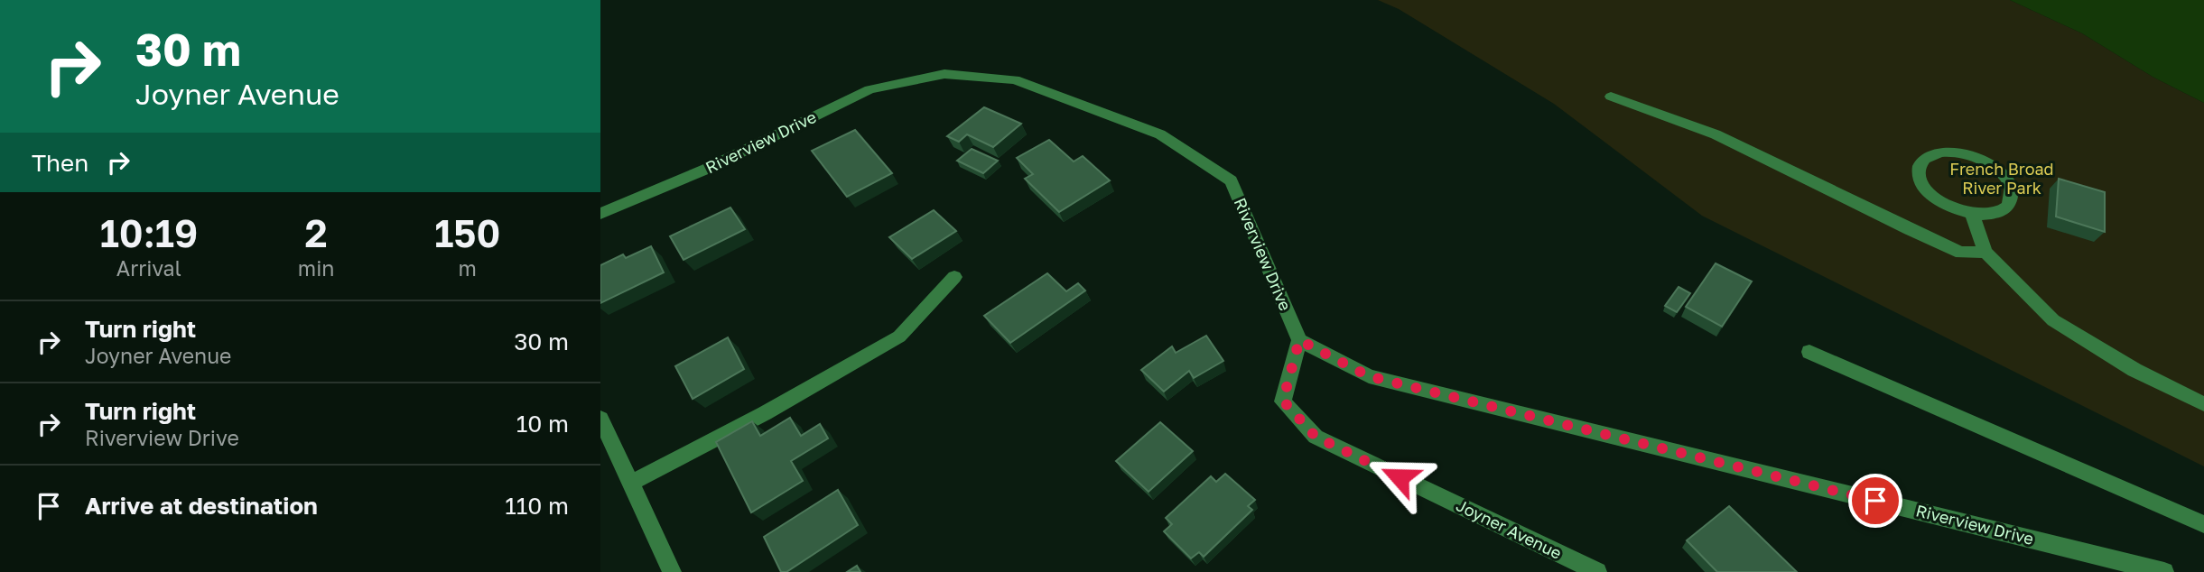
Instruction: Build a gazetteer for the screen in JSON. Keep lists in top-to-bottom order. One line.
{"streets":{"street":["Riverview Drive","Joyner Avenue"]},"crossings":[["Riverview Drive","Joyner Avenue"]],"parks":["French Broad River Park"],"page":{"turn":["30 m","Joyner Avenue"],"then":"Then","eta":["10:19","Arrival","2","min","150","m"],"list":[{"name":"Turn right","note":"Joyner Avenue","value":"30 m"},{"name":"Turn right","note":"Riverview Drive","value":"10 m"},{"name":"Arrive at destination","value":"110 m"}]}}
